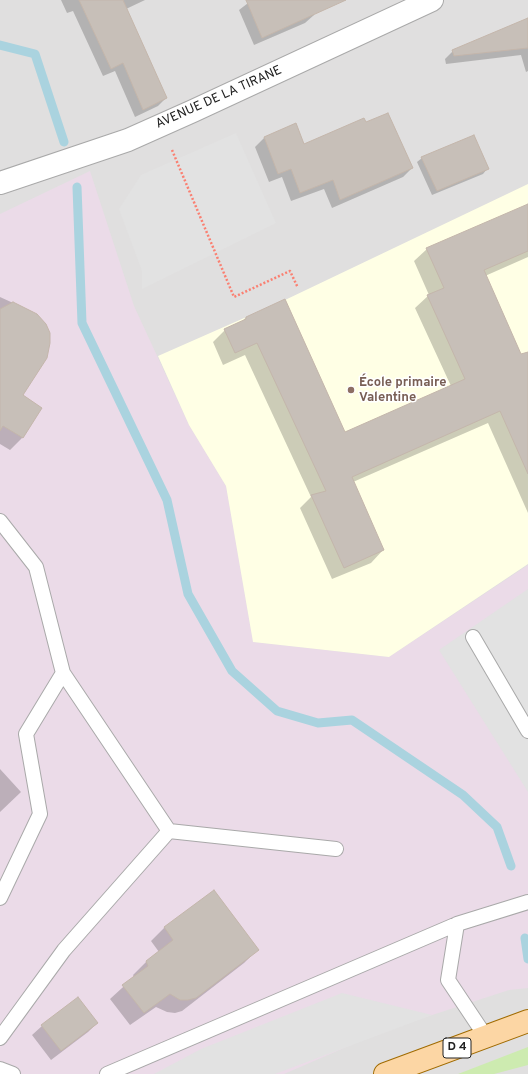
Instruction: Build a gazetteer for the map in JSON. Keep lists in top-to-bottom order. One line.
{"streets":{"main road":["D 4"],"street":["AVENUE DE LA TIRANE"]},"places":["École primaire Valentine"]}
